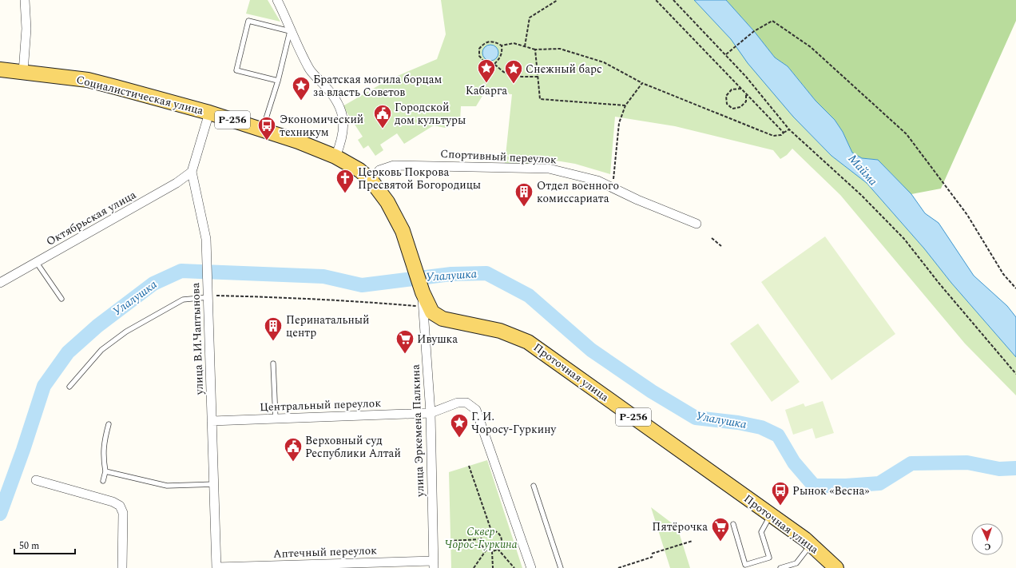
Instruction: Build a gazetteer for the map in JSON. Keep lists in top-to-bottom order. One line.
{"streets":{"main road":["Социалистическая улица","Р-256","Проточная улица"],"street":["Спортивный переулок","Октябрьская улица","улица В.И.Чаптынова","Центральный переулок","улица Эркемена Палкина","Аптечный переулок"]},"crossings":[["Социалистическая улица","Спортивный переулок"],["Социалистическая улица","улица В.И.Чаптынова"],["Социалистическая улица","Проточная улица"],["Социалистическая улица","улица Эркемена Палкина"],["Октябрьская улица","улица В.И.Чаптынова"],["улица В.И.Чаптынова","Центральный переулок"],["улица В.И.Чаптынова","Аптечный переулок"],["Проточная улица","улица Эркемена Палкина"],["Центральный переулок","улица Эркемена Палкина"],["улица Эркемена Палкина","Аптечный переулок"]],"water":["Майма","Улалушка"],"parks":["Сквер Чорос-Гуркина"],"places":{"place":["Кабарга","Снежный барс","Братская могила борцам за власть Советов","Г. И. Чоросу-Гуркину"],"public building":["Городской дом культуры","Верховный суд Республики Алтай"],"bus stop":["Экономический техникум","Рынок «Весна»"],"church":["Церковь Покрова Пресвятой Богородицы"],"building":["Отдел военного комиссариата","Перинатальный центр"],"supermarket":["Ивушка","Пятёрочка"]},"scale_bar":"50 m","north":"bottom"}
